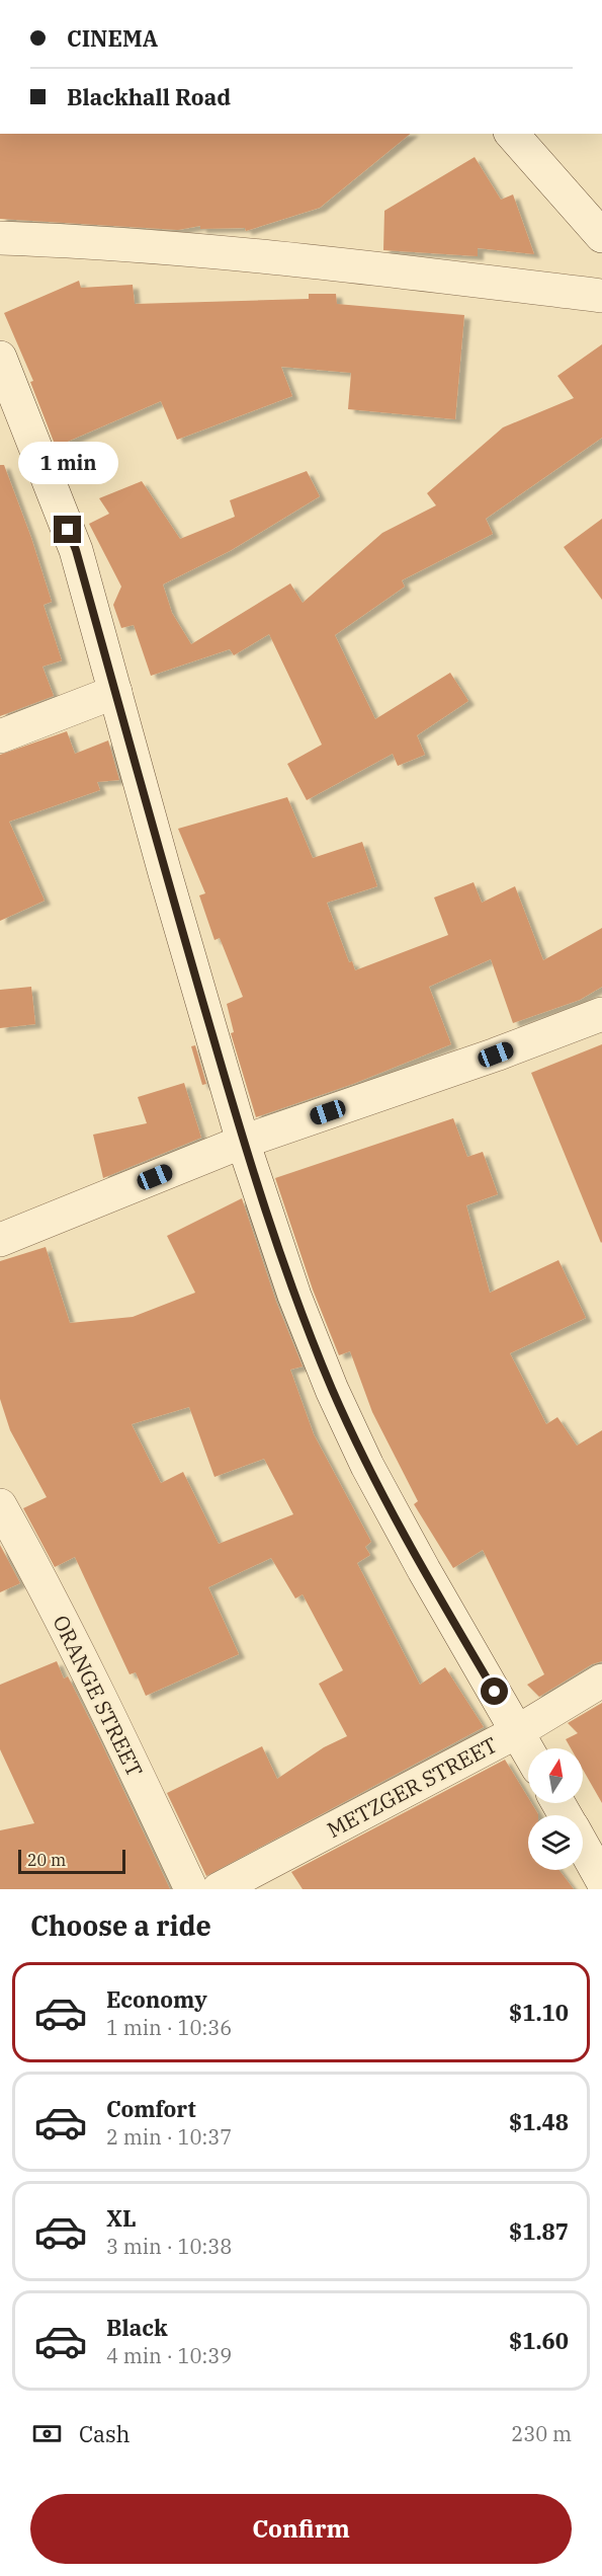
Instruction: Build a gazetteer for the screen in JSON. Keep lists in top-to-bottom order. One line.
{"streets":{"street":["ORANGE STREET","METZGER STREET"]},"scale_bar":"20 m","north":"top","page":{"banner":["CINEMA","Blackhall Road"],"bubble":"1 min","scale":"20 m","heading":"Choose a ride","list":[{"name":"Economy","note":"1 min · 10:36","value":"$1.10"},{"name":"Comfort","note":"2 min · 10:37","value":"$1.48"},{"name":"XL","note":"3 min · 10:38","value":"$1.87"},{"name":"Black","note":"4 min · 10:39","value":"$1.60"}],"pay":["Cash","230 m"],"buttons":"Confirm"}}
